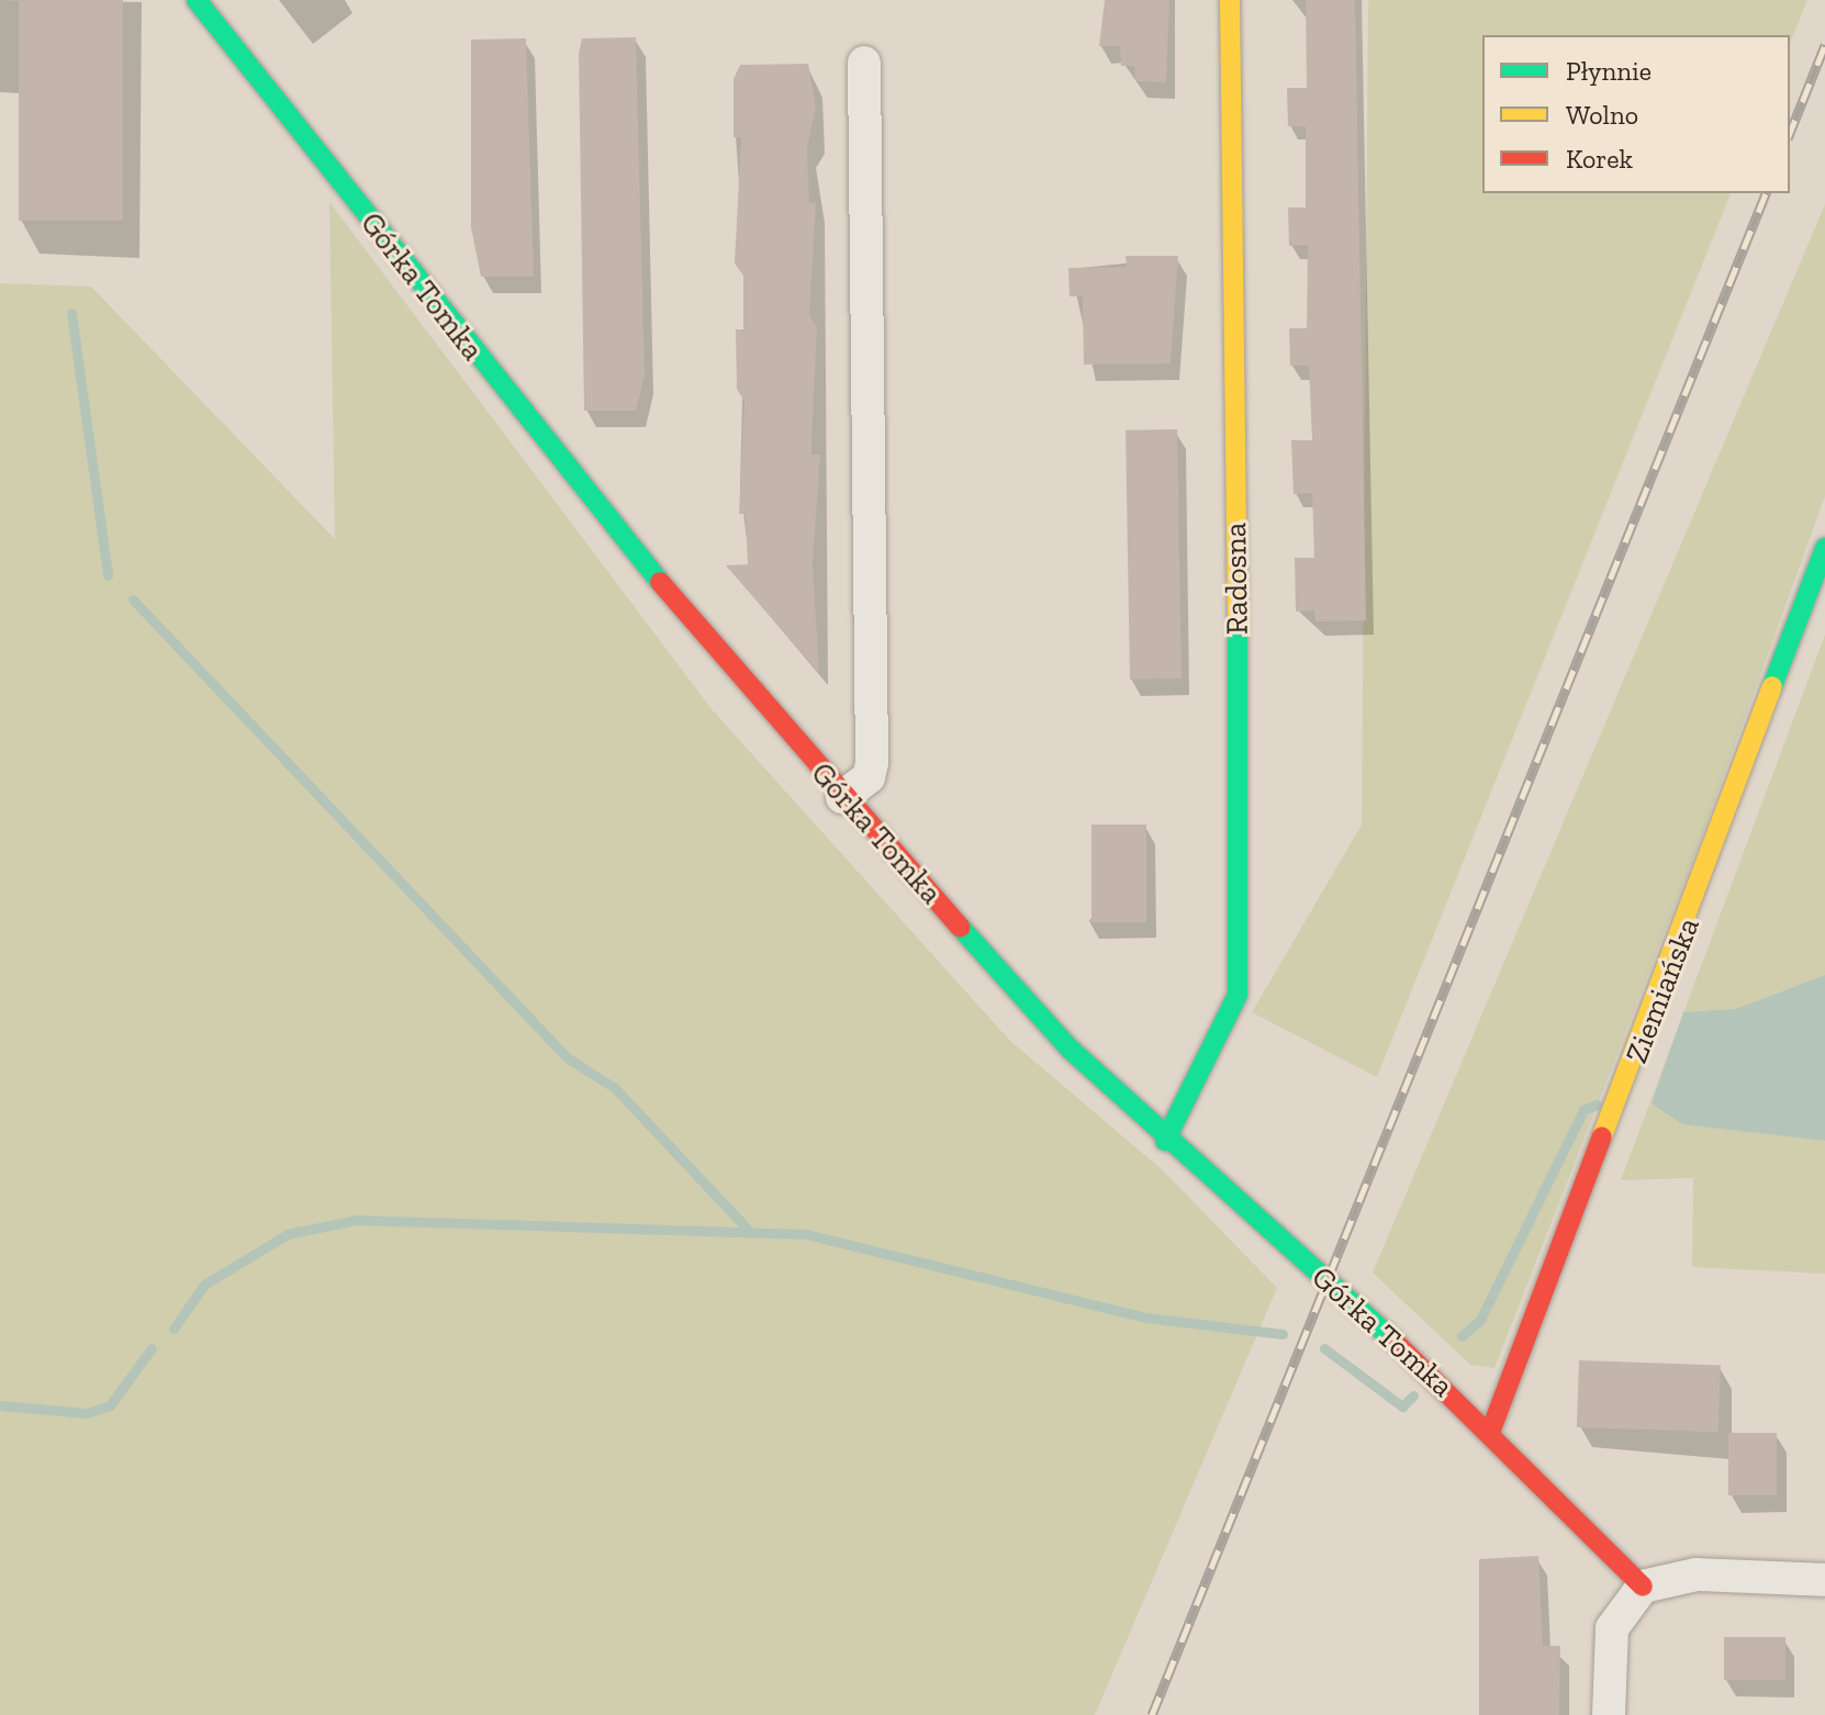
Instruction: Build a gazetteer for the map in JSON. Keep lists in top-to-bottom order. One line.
{"streets":{"street":["Górka Tomka","Radosna","Ziemiańska"]},"crossings":[["Górka Tomka","Radosna"],["Górka Tomka","Ziemiańska"]],"legend":["Płynnie","Wolno","Korek"]}
